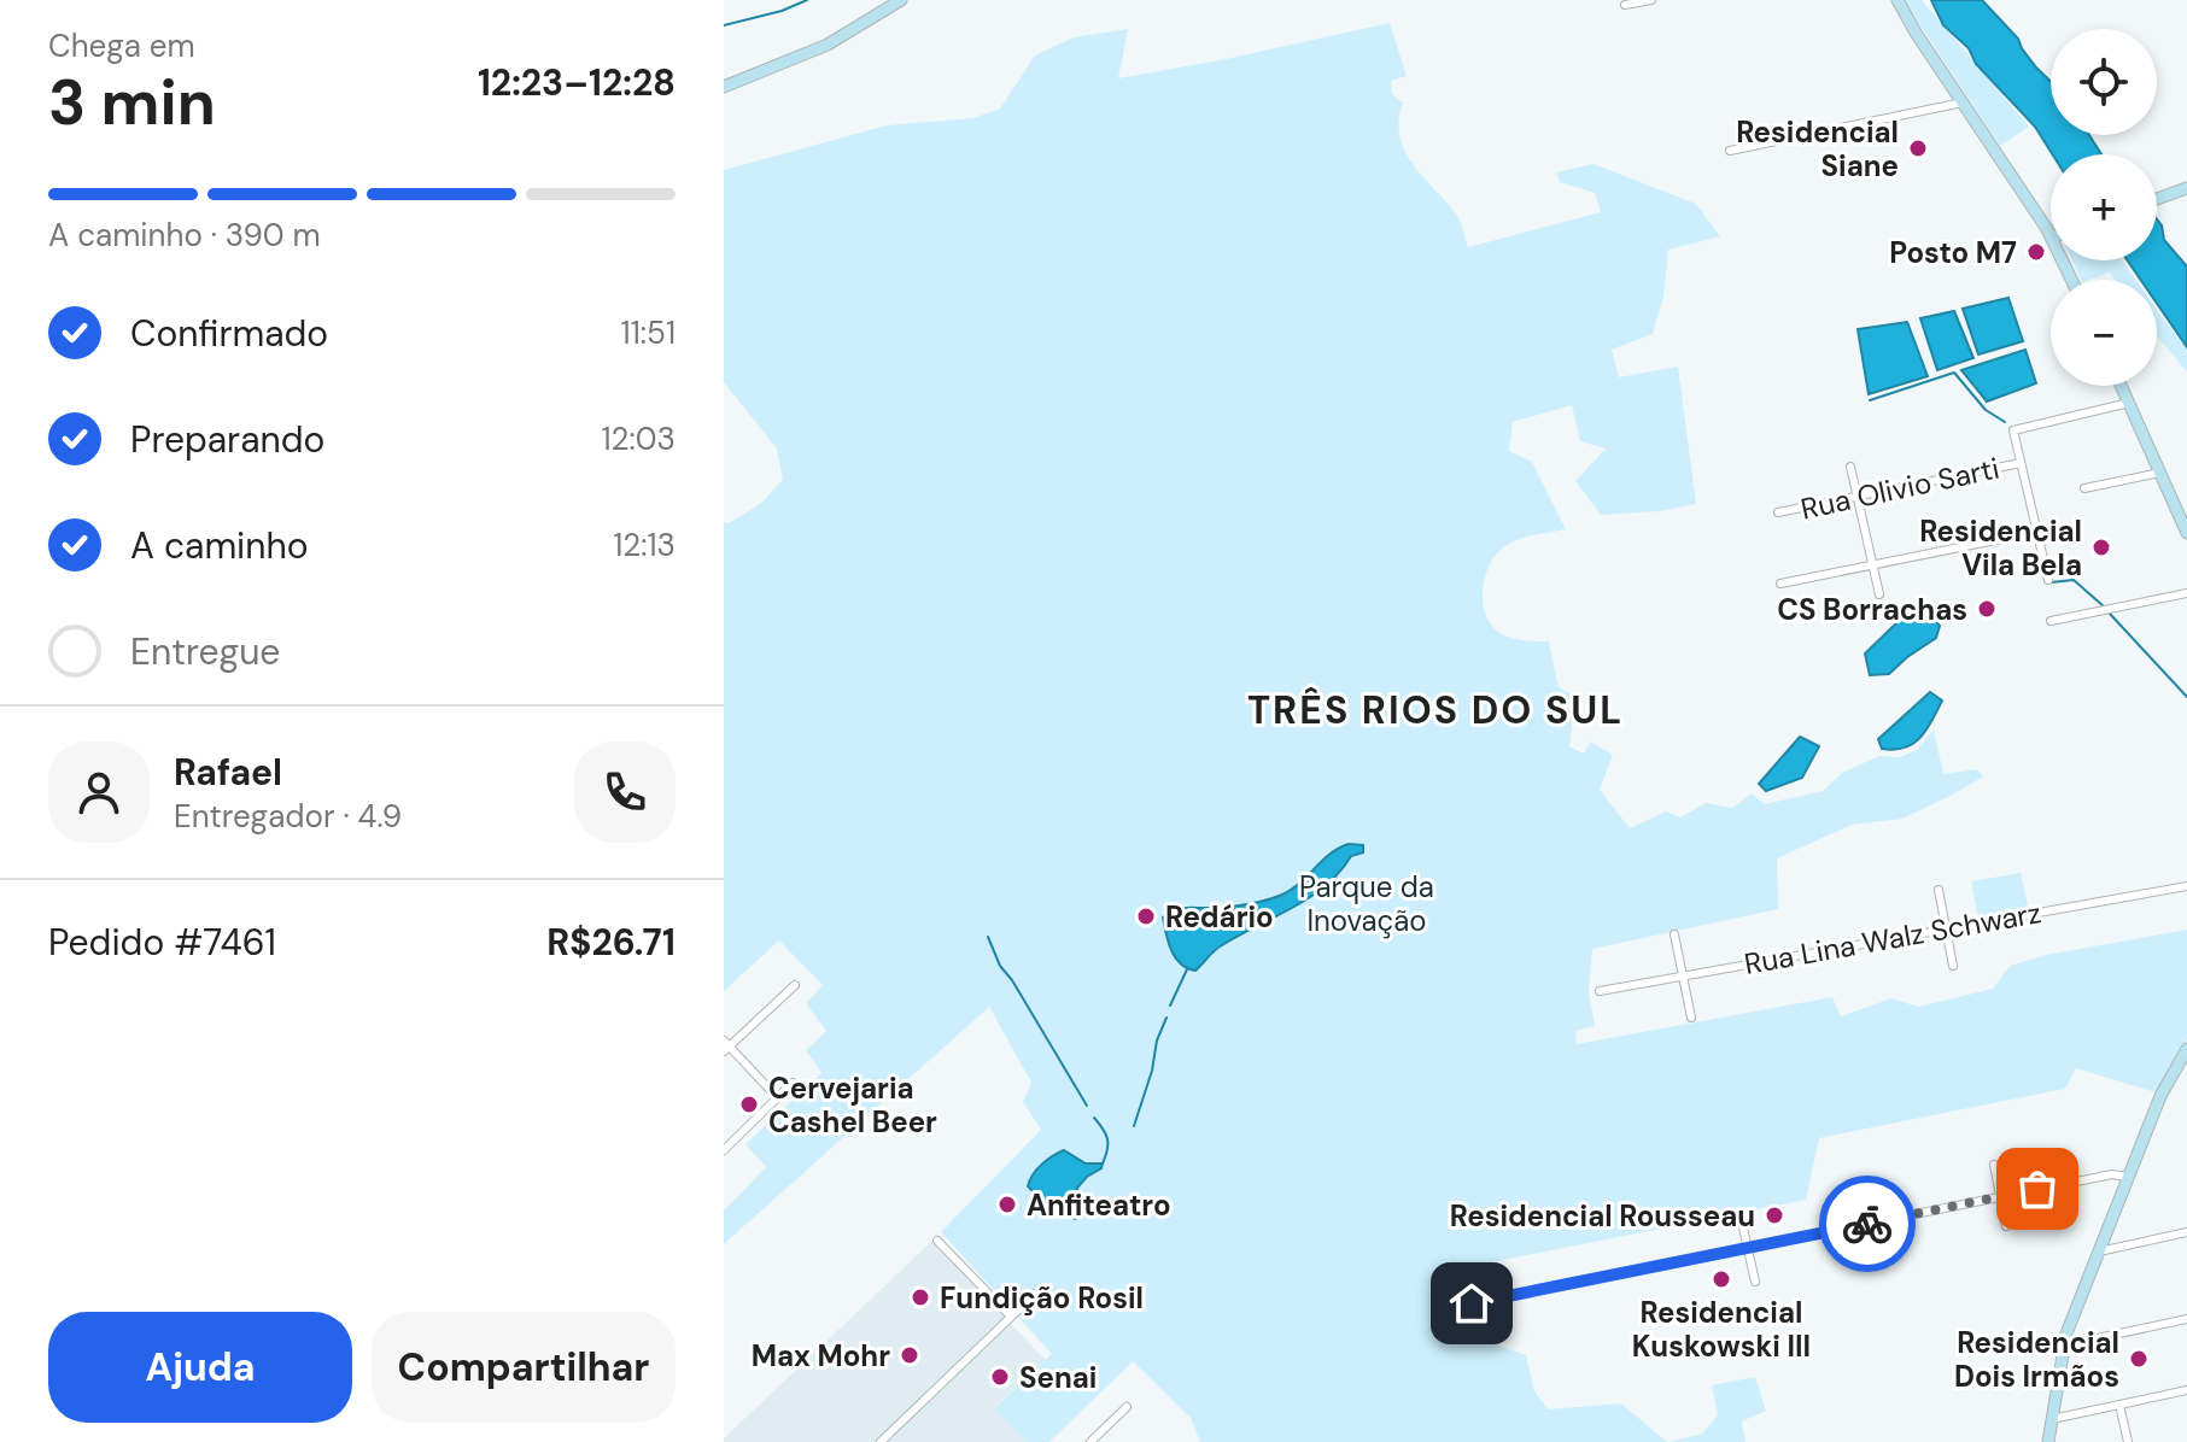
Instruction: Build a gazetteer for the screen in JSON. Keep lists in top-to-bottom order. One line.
{"streets":{"street":["Rua Olivio Sarti","Rua Lina Walz Schwarz"]},"districts":["TRÊS RIOS DO SUL"],"parks":["Parque da Inovação"],"places":["Residencial Siane","Posto M7","Residencial Vila Bela","CS Borrachas","Redário","Cervejaria Cashel Beer","Anfiteatro","Residencial Rousseau","Residencial Kuskowski III","Fundição Rosil","Max Mohr","Residencial Dois Irmãos","Senai"],"page":{"heading":["3 min","Chega em","12:23–12:28"],"panel":["Rafael","Entregador · 4.9","Pedido #7461","R$26.71"],"map_buttons":["+","−"],"bar":"A caminho · 390 m","list":[["Confirmado","11:51"],["Preparando","12:03"],["A caminho","12:13"],"Entregue"],"buttons":["Ajuda","Compartilhar"]}}
